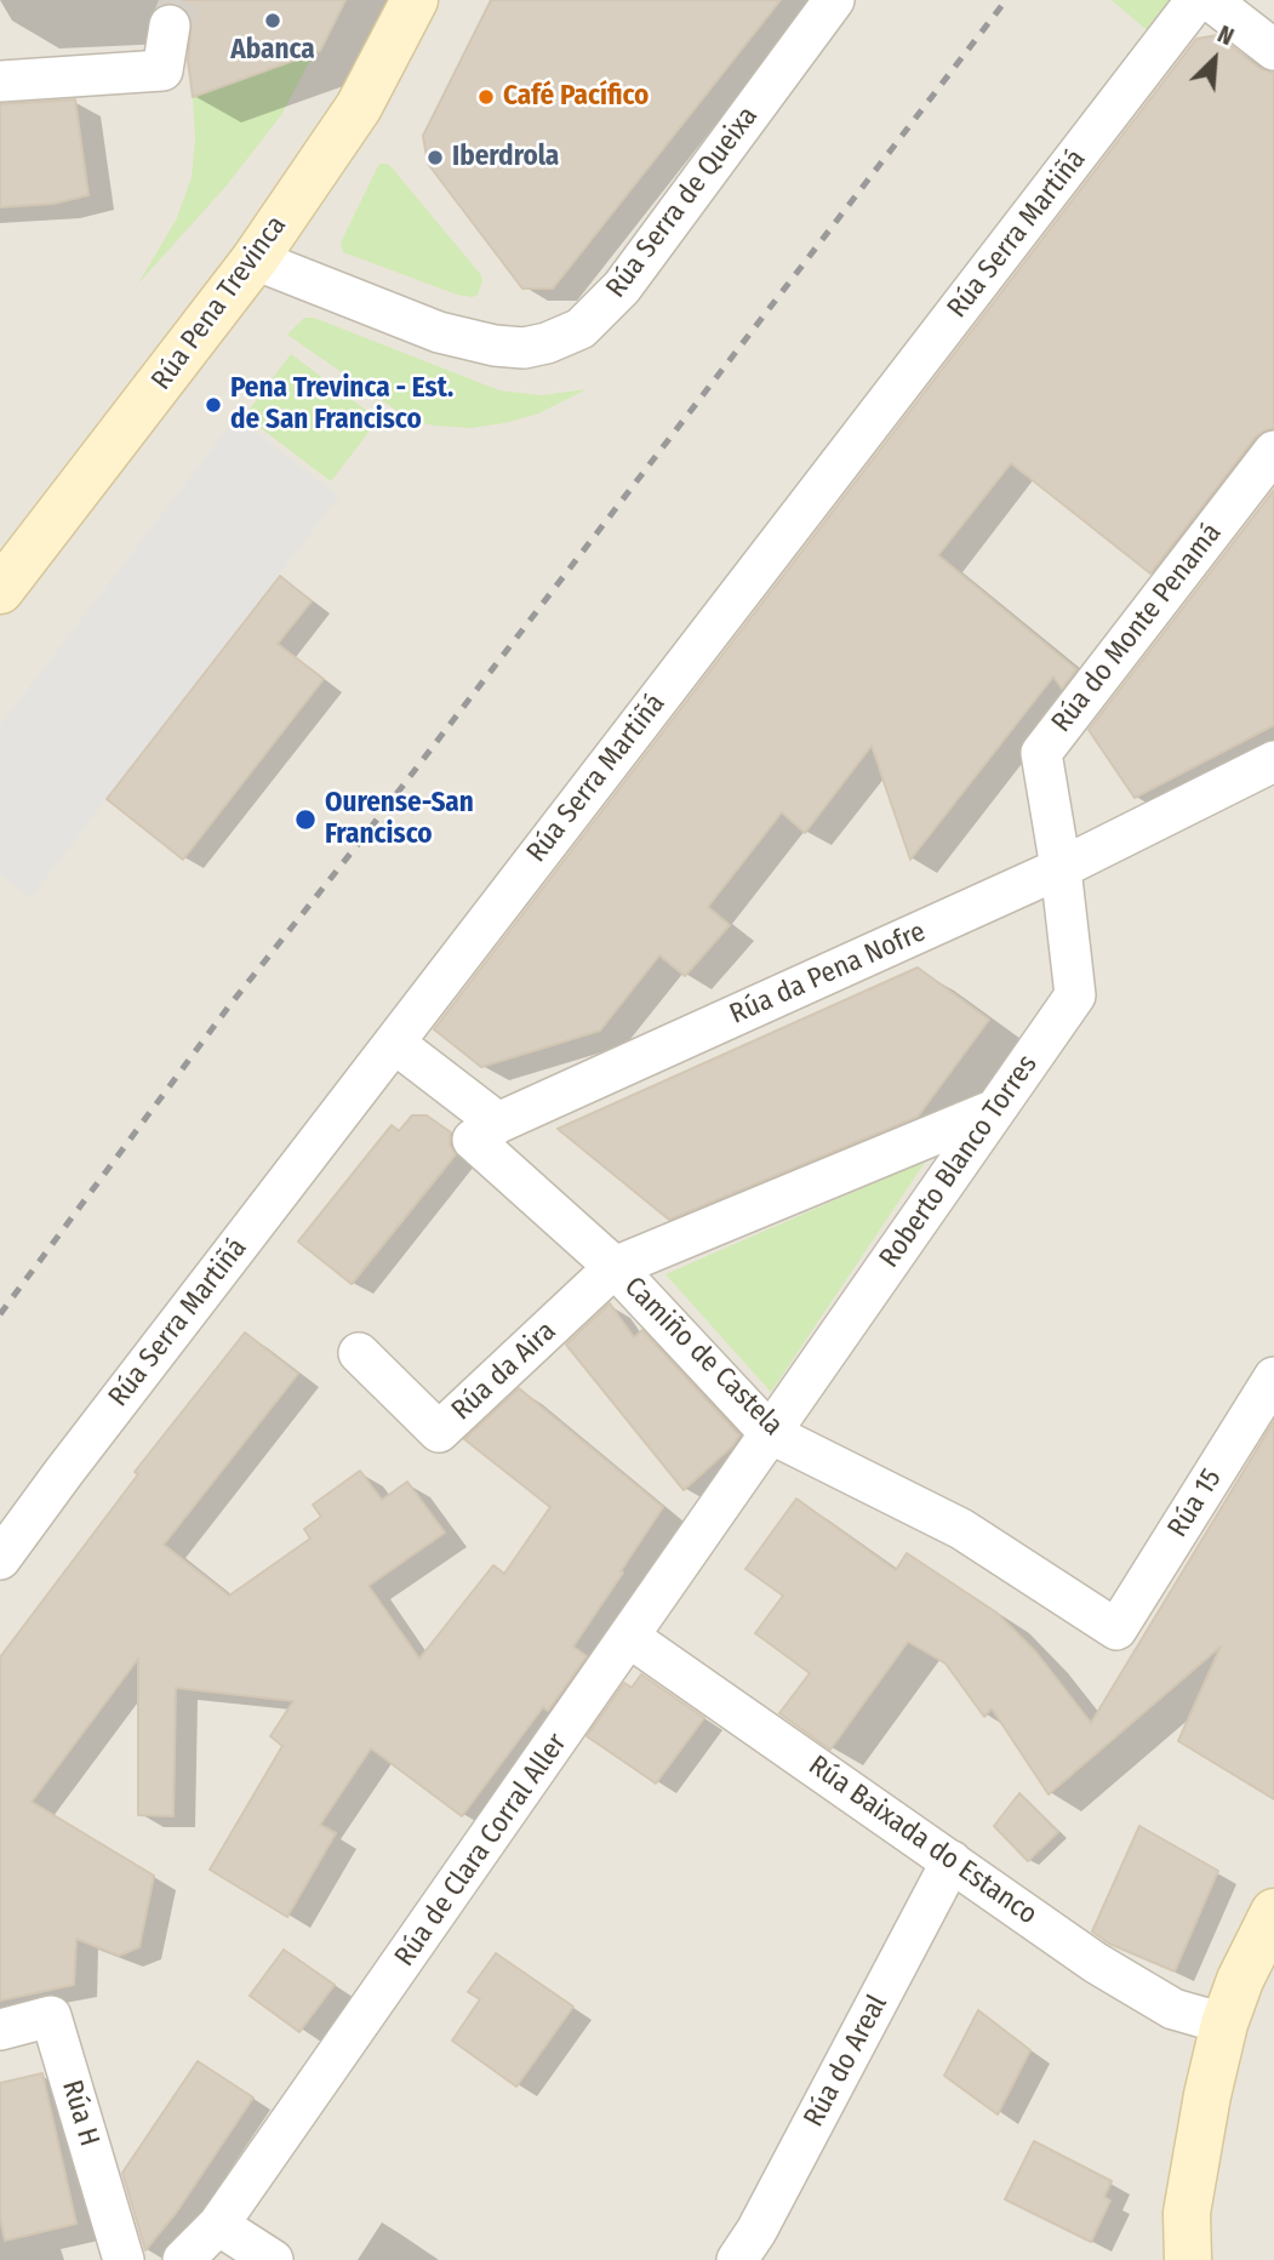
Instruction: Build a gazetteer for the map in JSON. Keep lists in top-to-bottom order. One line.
{"streets":{"street":["Rúa Serra de Queixa","Rúa Serra Martiñá","Rúa Pena Trevinca","Rúa do Monte Penamá","Rúa da Pena Nofre","Roberto Blanco Torres","Camiño de Castela","Rúa da Aira","Rúa 15","Rúa Baixada do Estanco","Rúa de Clara Corral Aller","Rúa do Areal","Rúa H"]},"crossings":[["Rúa Serra de Queixa","Rúa Pena Trevinca"],["Rúa do Monte Penamá","Rúa da Pena Nofre"],["Rúa do Monte Penamá","Roberto Blanco Torres"],["Rúa da Pena Nofre","Roberto Blanco Torres"],["Rúa da Pena Nofre","Camiño de Castela"],["Roberto Blanco Torres","Camiño de Castela"],["Roberto Blanco Torres","Rúa de Clara Corral Aller"],["Camiño de Castela","Rúa da Aira"],["Camiño de Castela","Rúa 15"],["Camiño de Castela","Rúa de Clara Corral Aller"],["Rúa Baixada do Estanco","Rúa de Clara Corral Aller"],["Rúa Baixada do Estanco","Rúa do Areal"]],"places":["Abanca","Café Pacífico","Iberdrola","Pena Trevinca - Est. de San Francisco","Ourense-San Francisco"],"north":"top right"}
